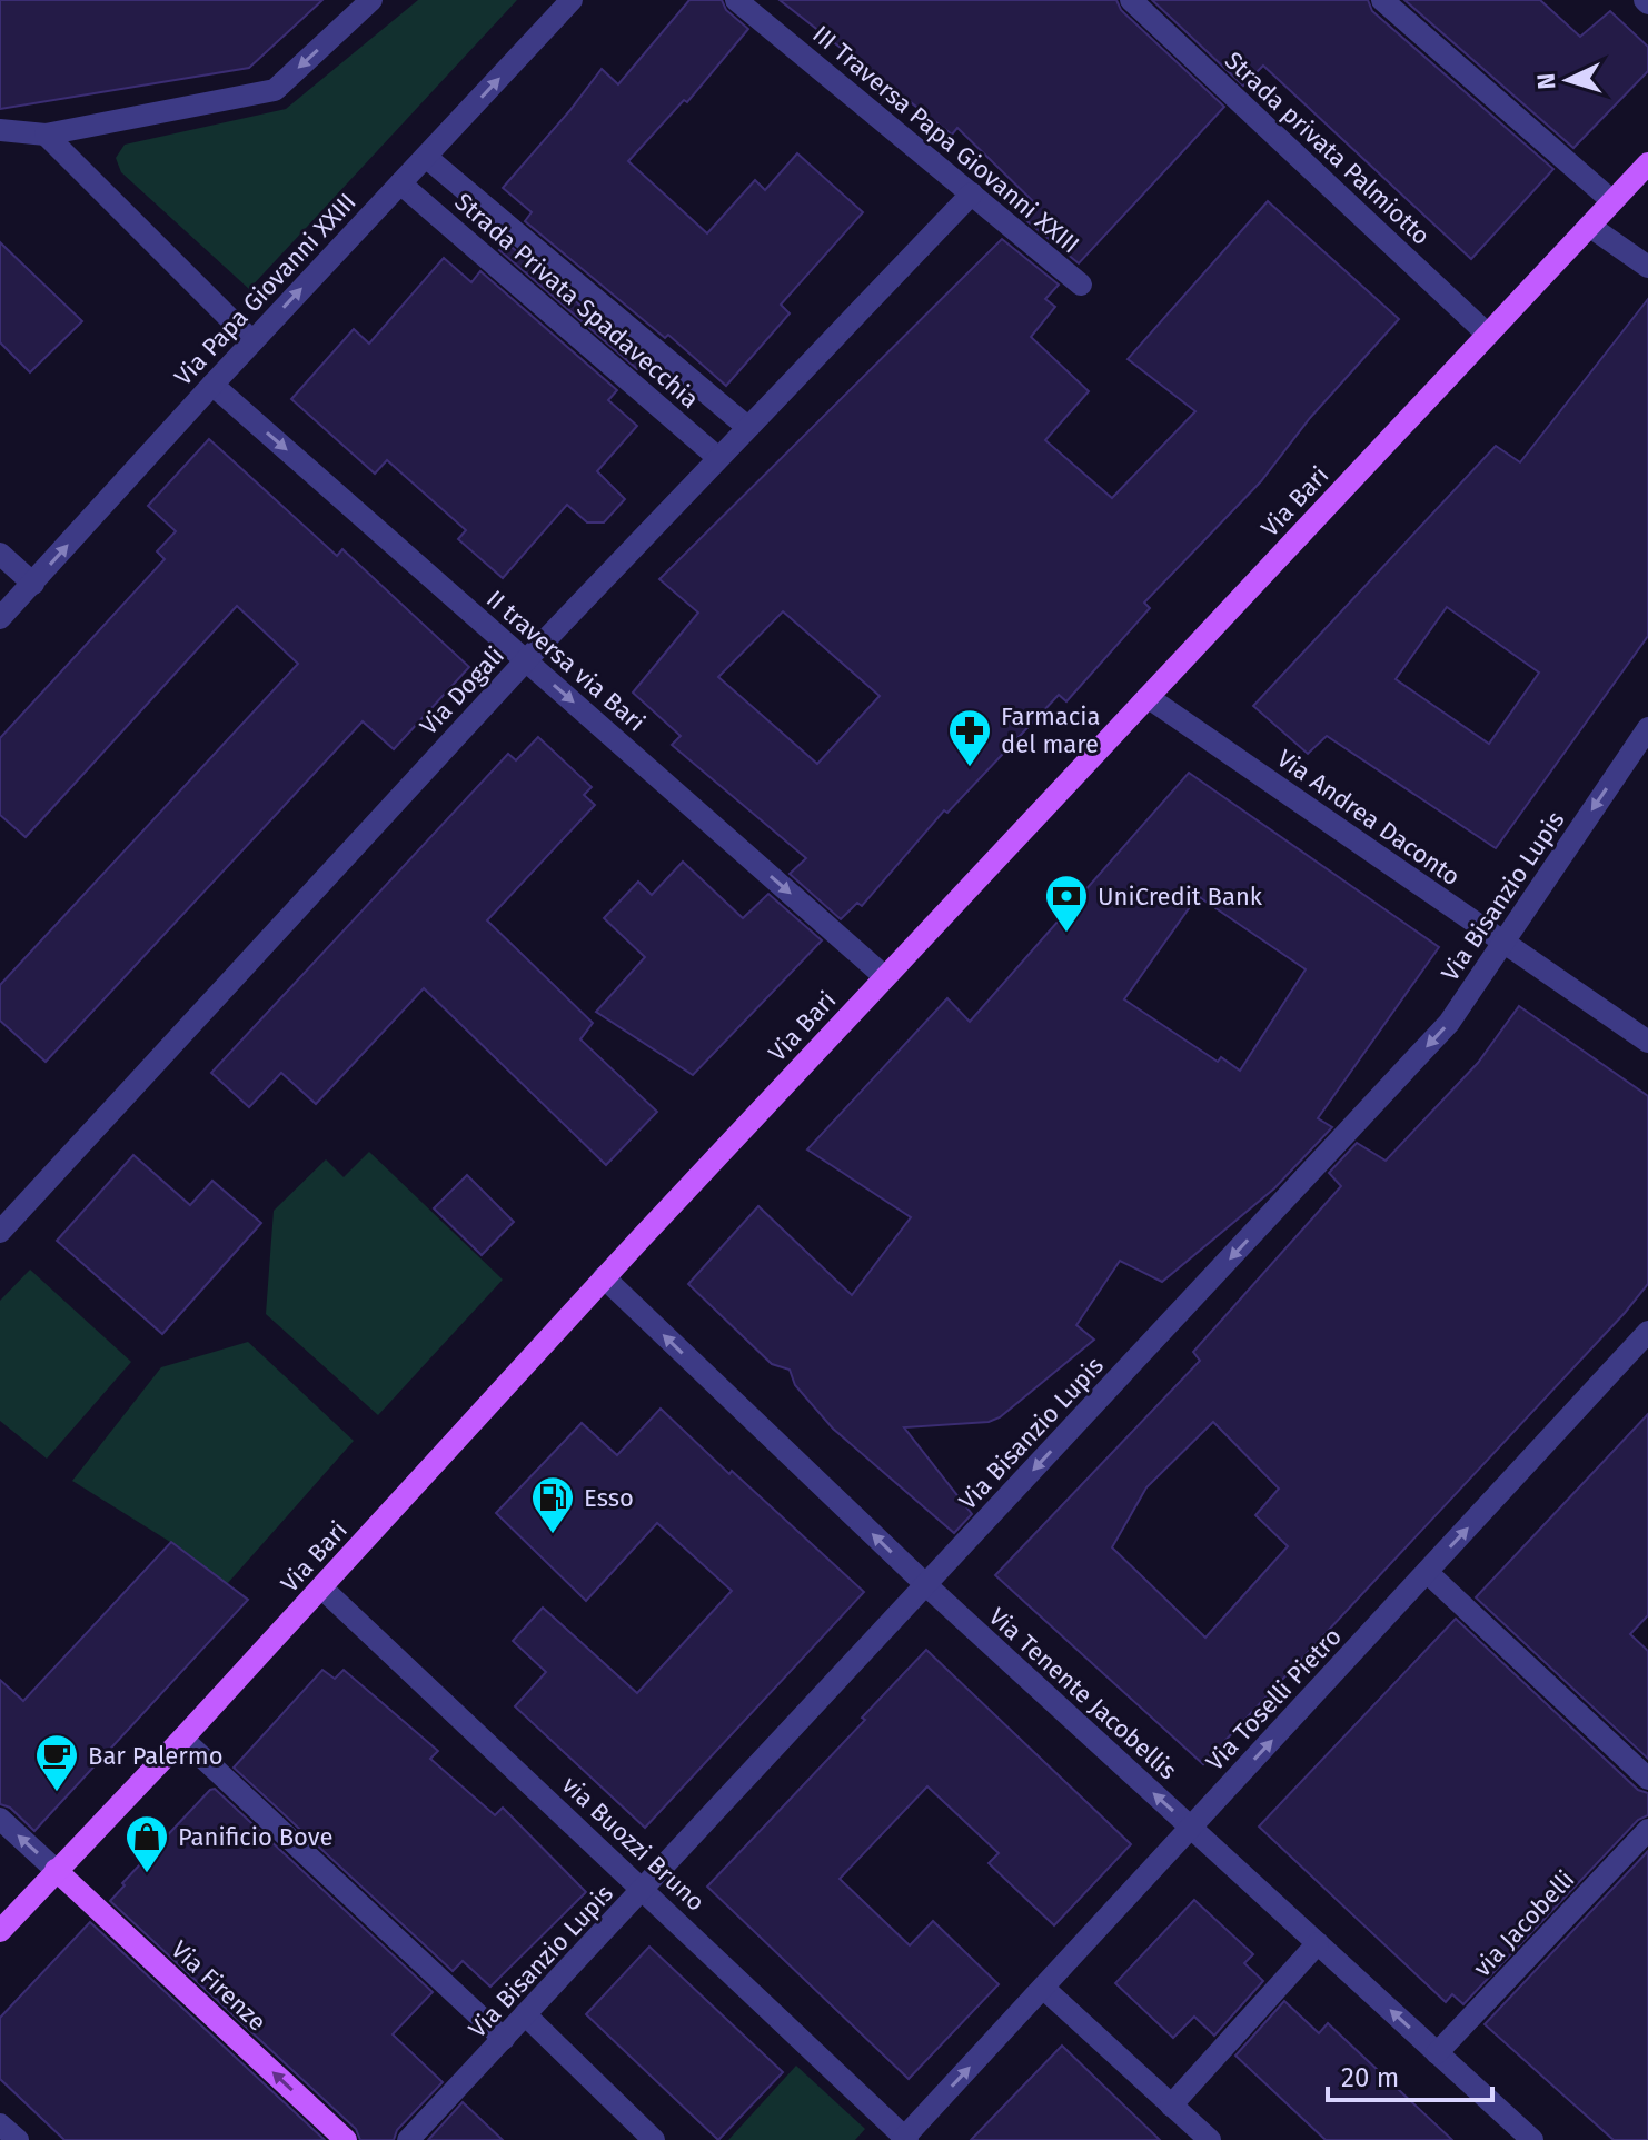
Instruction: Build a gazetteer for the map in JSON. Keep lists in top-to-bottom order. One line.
{"streets":{"main road":["Via Bari","Via Firenze"],"street":["III Traversa Papa Giovanni XXIII","Strada privata Palmiotto","Via Papa Giovanni XXIII","Strada Privata Spadavecchia","II traversa via Bari","Via Dogali","Via Andrea Daconto","Via Bisanzio Lupis","Via Tenente Jacobellis","Via Toselli Pietro","via Buozzi Bruno","via Jacobelli"]},"crossings":[["III Traversa Papa Giovanni XXIII","Via Dogali"],["Strada privata Palmiotto","Via Bari"],["Via Papa Giovanni XXIII","Strada Privata Spadavecchia"],["Via Papa Giovanni XXIII","II traversa via Bari"],["Strada Privata Spadavecchia","Via Dogali"],["Via Bari","II traversa via Bari"],["Via Bari","Via Andrea Daconto"],["Via Bari","Via Tenente Jacobellis"],["Via Bari","via Buozzi Bruno"],["Via Bari","Via Firenze"],["II traversa via Bari","Via Dogali"],["Via Andrea Daconto","Via Bisanzio Lupis"],["Via Bisanzio Lupis","Via Tenente Jacobellis"],["Via Bisanzio Lupis","via Buozzi Bruno"],["Via Tenente Jacobellis","Via Toselli Pietro"],["Via Tenente Jacobellis","via Jacobelli"],["Via Toselli Pietro","via Buozzi Bruno"]],"one_way":["Via Papa Giovanni XXIII","II traversa via Bari","Via Bisanzio Lupis","Via Tenente Jacobellis","Via Toselli Pietro","Via Firenze"],"places":{"pharmacy":["Farmacia del mare"],"bank":["UniCredit Bank"],"fuel station":["Esso"],"cafe":["Bar Palermo"],"shop":["Panificio Bove"]},"scale_bar":"20 m","north":"left"}
